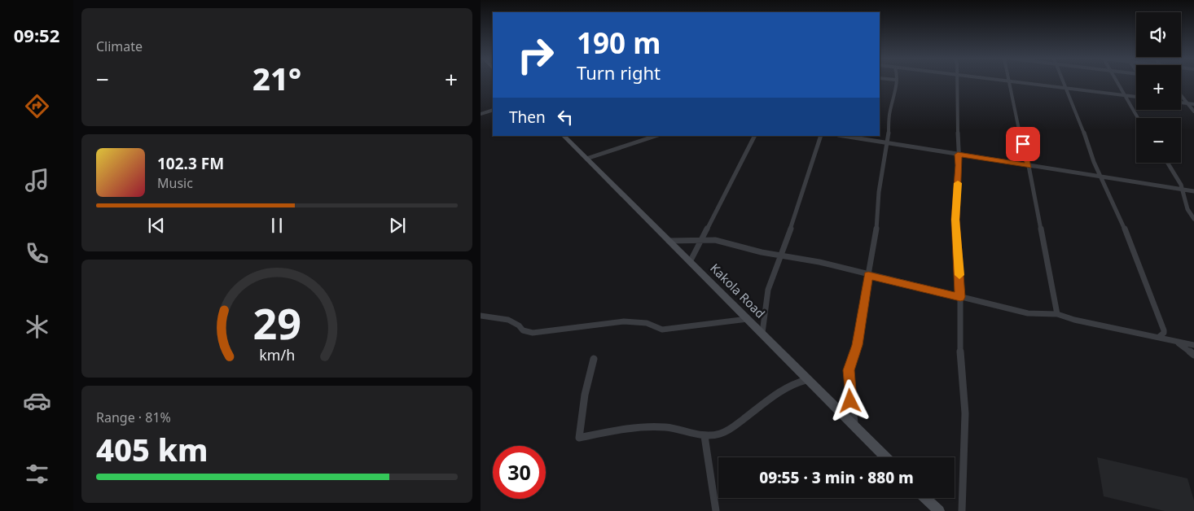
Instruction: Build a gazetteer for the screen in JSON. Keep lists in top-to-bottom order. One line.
{"streets":{"main road":["Kakola Road"]},"page":{"tabs":"09:52","tile":["Climate",["Range · 81%","405 km"]],"map_buttons":["+","−"],"turn":["190 m","Turn right"],"heat":["−","21°","+"],"then":"Then","song":["102.3 FM","Music"],"limit":"30","trip":"09:55 · 3 min · 880 m","gauge":["29","km/h"]}}
